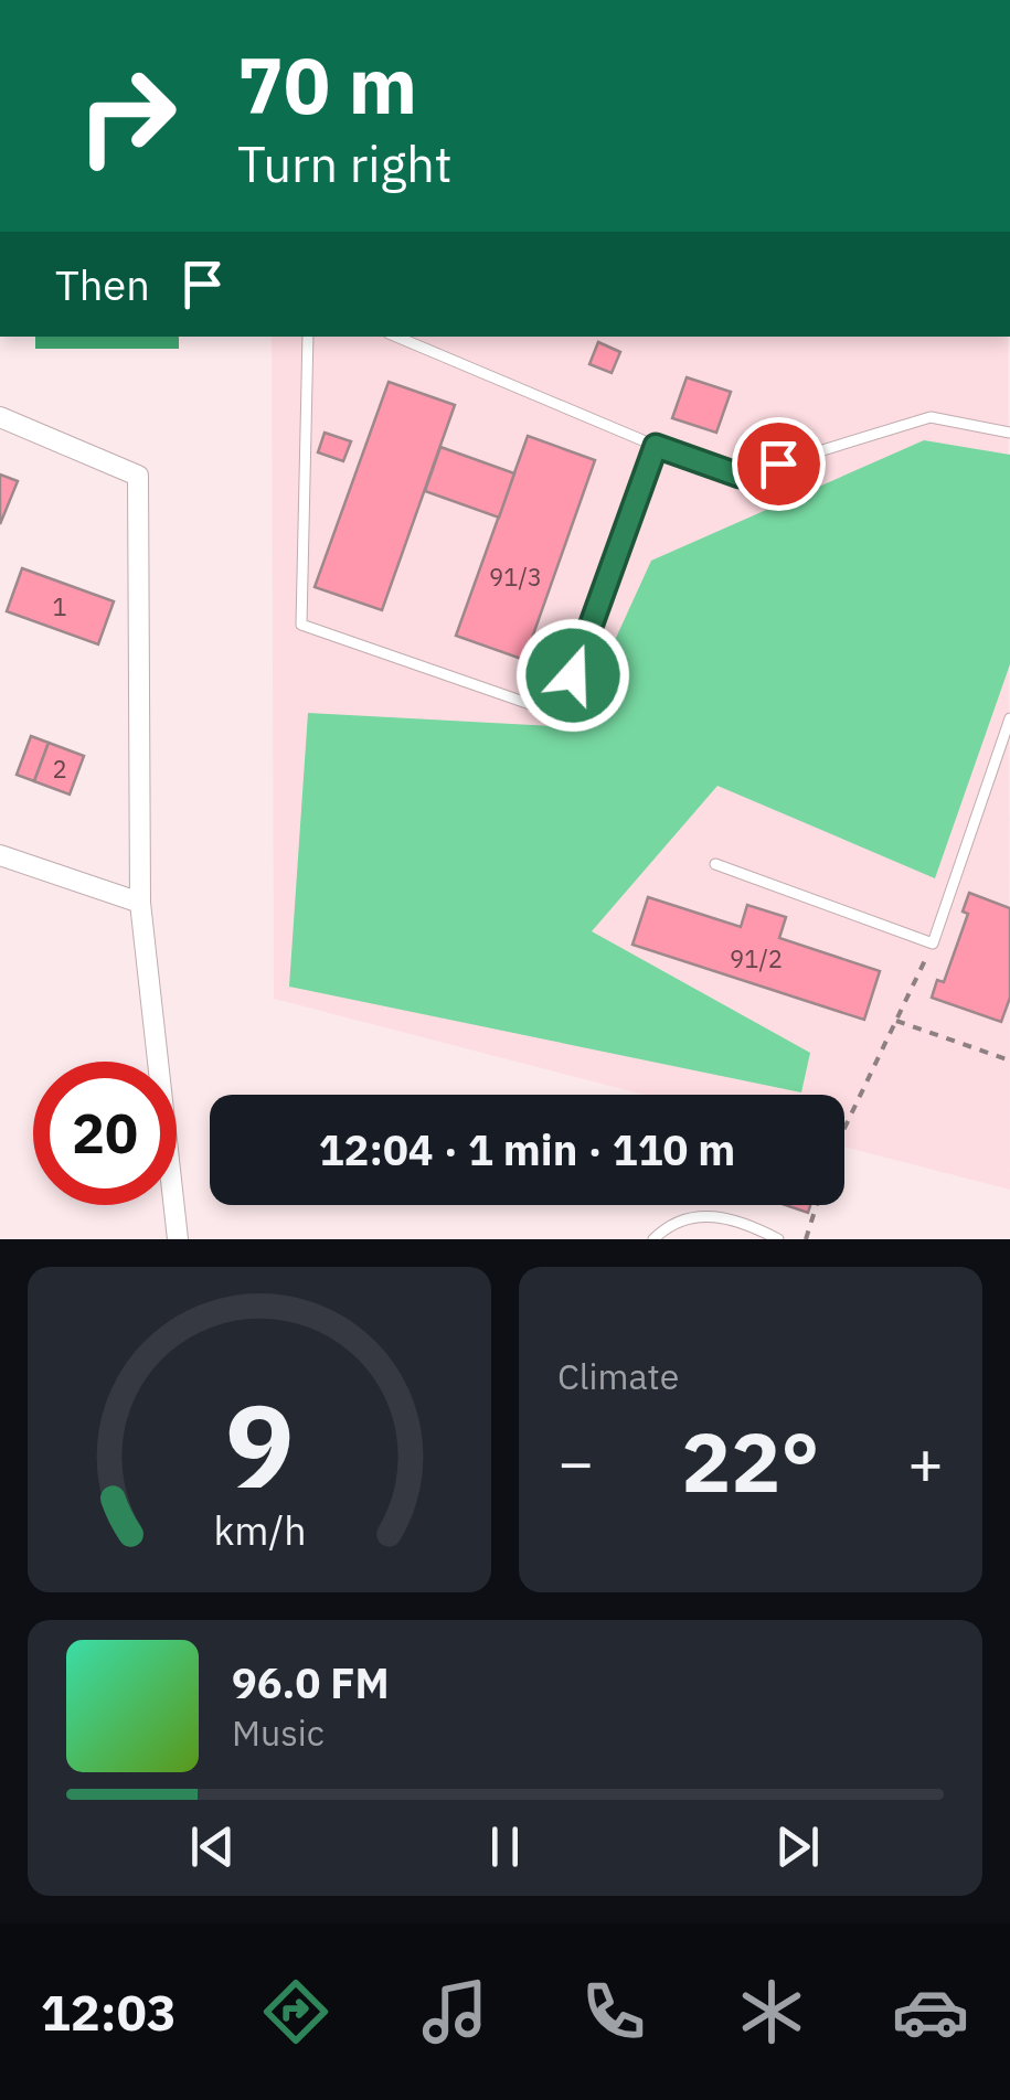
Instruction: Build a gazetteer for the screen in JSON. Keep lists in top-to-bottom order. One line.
{"house_numbers":["91/3","1","2","91/2"],"page":{"turn":["70 m","Turn right"],"then":"Then","limit":"20","trip":"12:04 · 1 min · 110 m","tile":"Climate","heat":["−","22°","+"],"song":["96.0 FM","Music"],"tabs":"12:03","gauge":["9","km/h"]}}
